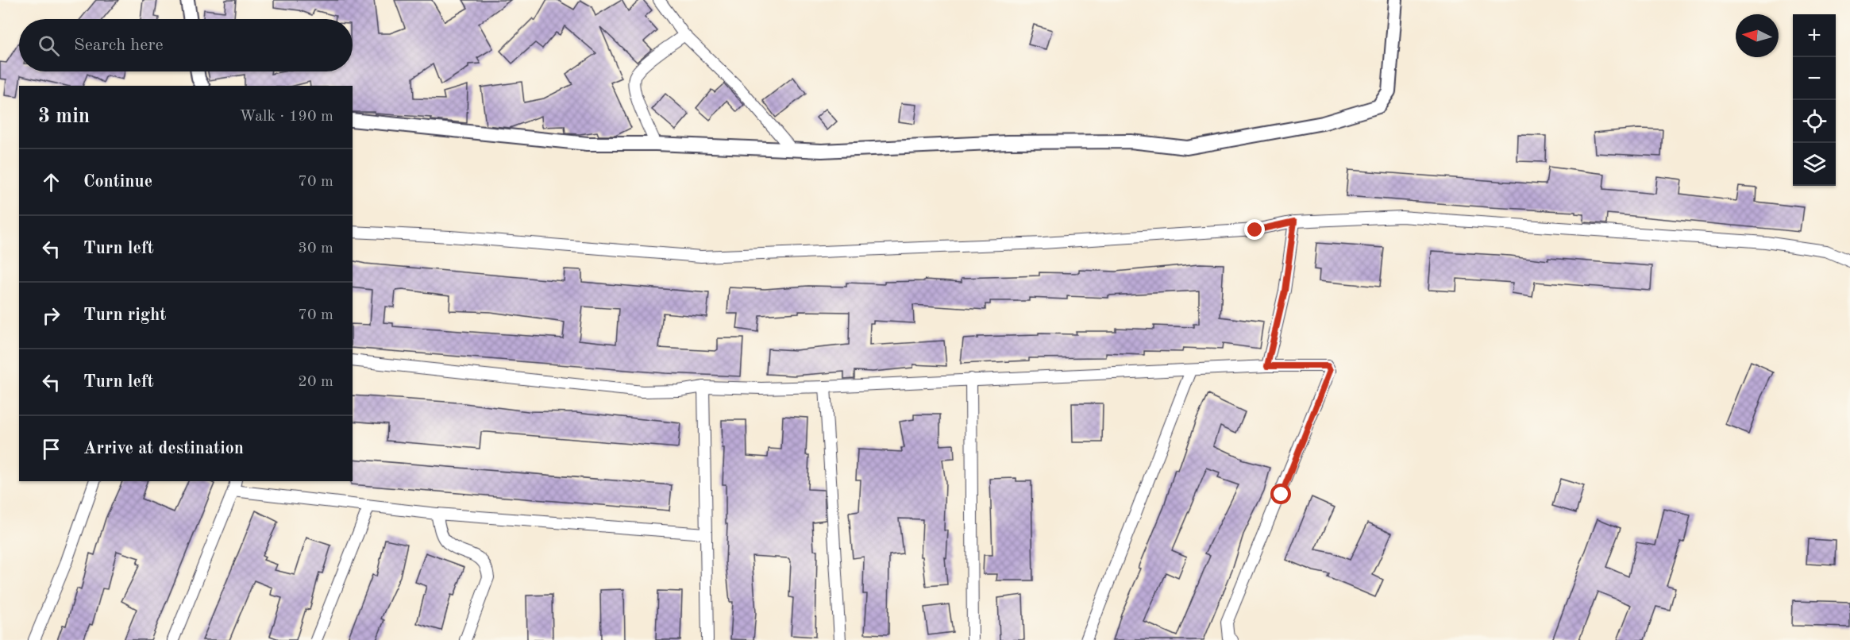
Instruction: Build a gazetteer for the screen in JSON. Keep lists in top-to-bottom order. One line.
{"north":"left","page":{"map_buttons":["+","−"],"search":"Search here","heading":["3 min","Walk · 190 m"],"list":[["Continue","70 m"],["Turn left","30 m"],["Turn right","70 m"],["Turn left","20 m"],"Arrive at destination"]}}
